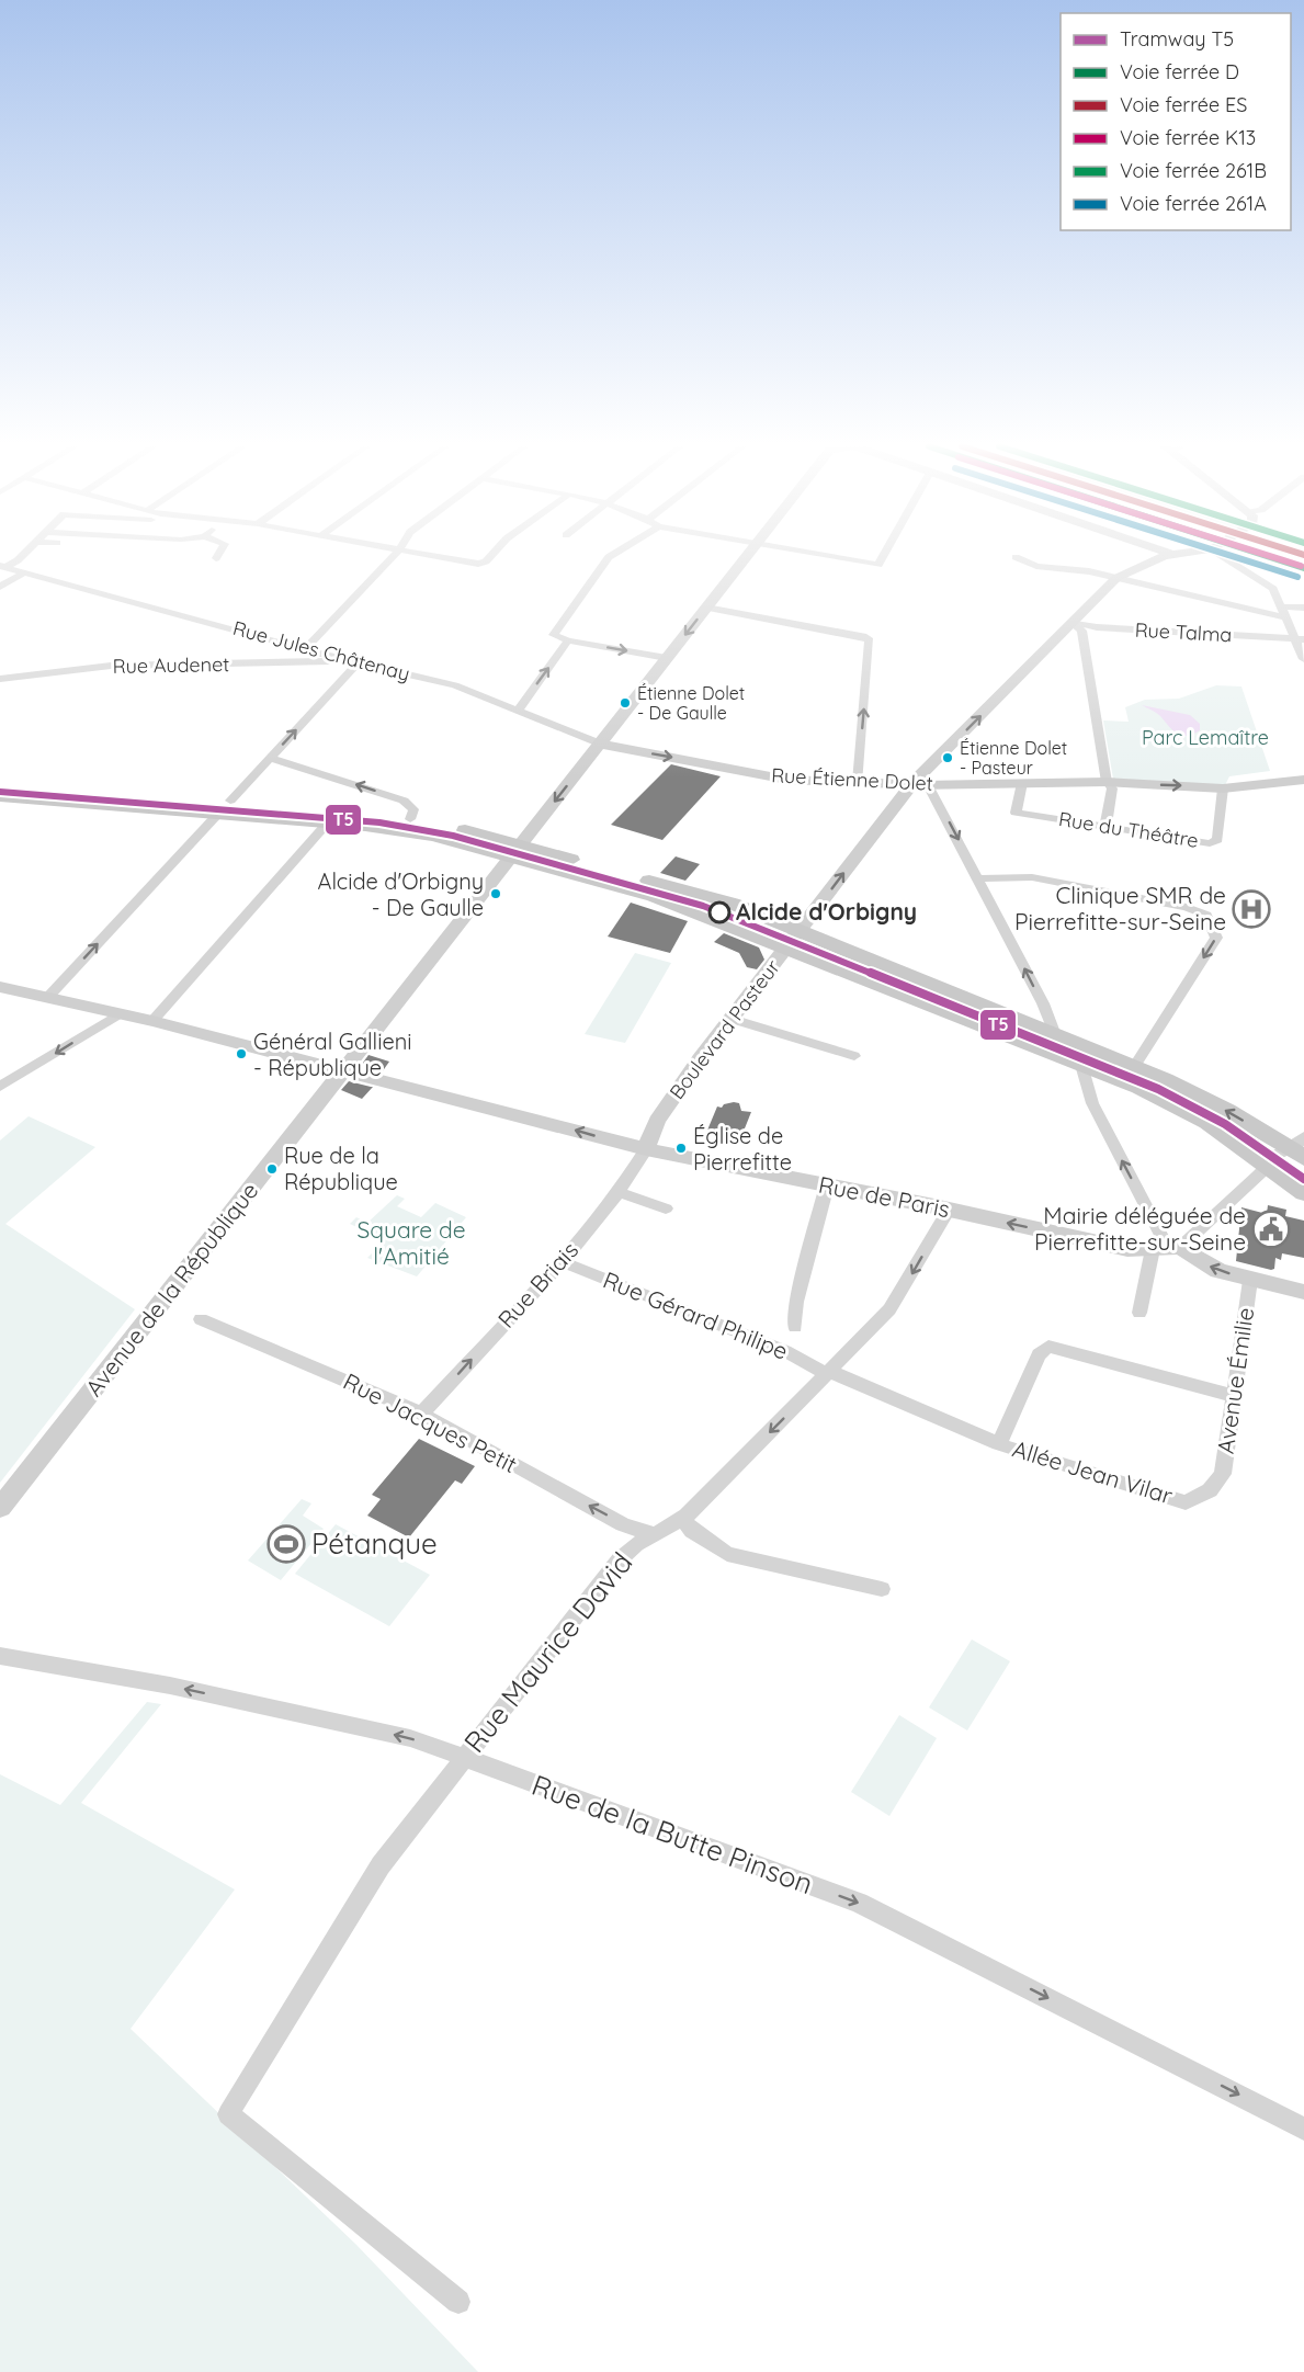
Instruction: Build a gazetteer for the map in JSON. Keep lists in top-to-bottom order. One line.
{"streets":{"street":["Rue Talma","Rue Jules Châtenay","Rue Audenet","Rue Étienne Dolet","Rue du Théâtre","Boulevard Pasteur","Rue de Paris","Rue Briais","Avenue de la République","Rue Gérard Philipe","Avenue Émilie","Rue Jacques Petit","Allée Jean Vilar","Rue Maurice David","Rue de la Butte Pinson"]},"crossings":[["Rue Talma","Boulevard Pasteur"],["Rue Jules Châtenay","Rue Audenet"],["Rue Jules Châtenay","Rue Étienne Dolet"],["Rue Jules Châtenay","Avenue de la République"],["Rue Étienne Dolet","Rue du Théâtre"],["Rue Étienne Dolet","Boulevard Pasteur"],["Rue Étienne Dolet","Avenue de la République"],["Boulevard Pasteur","Rue de Paris"],["Boulevard Pasteur","Rue Briais"],["Rue de Paris","Rue Briais"],["Rue de Paris","Avenue de la République"],["Rue de Paris","Avenue Émilie"],["Rue de Paris","Rue Maurice David"],["Rue Briais","Rue Gérard Philipe"],["Rue Briais","Rue Jacques Petit"],["Rue Gérard Philipe","Allée Jean Vilar"],["Rue Gérard Philipe","Rue Maurice David"],["Avenue Émilie","Allée Jean Vilar"],["Rue Jacques Petit","Rue Maurice David"],["Allée Jean Vilar","Rue Maurice David"],["Rue Maurice David","Rue de la Butte Pinson"]],"one_way":["Rue Étienne Dolet","Boulevard Pasteur","Rue de Paris","Rue Briais","Rue Jacques Petit"],"parks":["Parc Lemaître","Square de l'Amitié"],"places":{"other":["Étienne Dolet - De Gaulle","Étienne Dolet - Pasteur","Alcide d'Orbigny - De Gaulle","Alcide d'Orbigny","Général Gallieni - République","Église de Pierrefitte","Rue de la République"],"hospital":["Clinique SMR de Pierrefitte-sur-Seine"],"public building":["Mairie déléguée de Pierrefitte-sur-Seine"],"sports":["Pétanque"]},"lines":["rail line D","rail line K13","rail line 261A","tram line T5"],"legend":["Tramway T5","Voie ferrée D","Voie ferrée ES","Voie ferrée K13","Voie ferrée 261B","Voie ferrée 261A"]}
